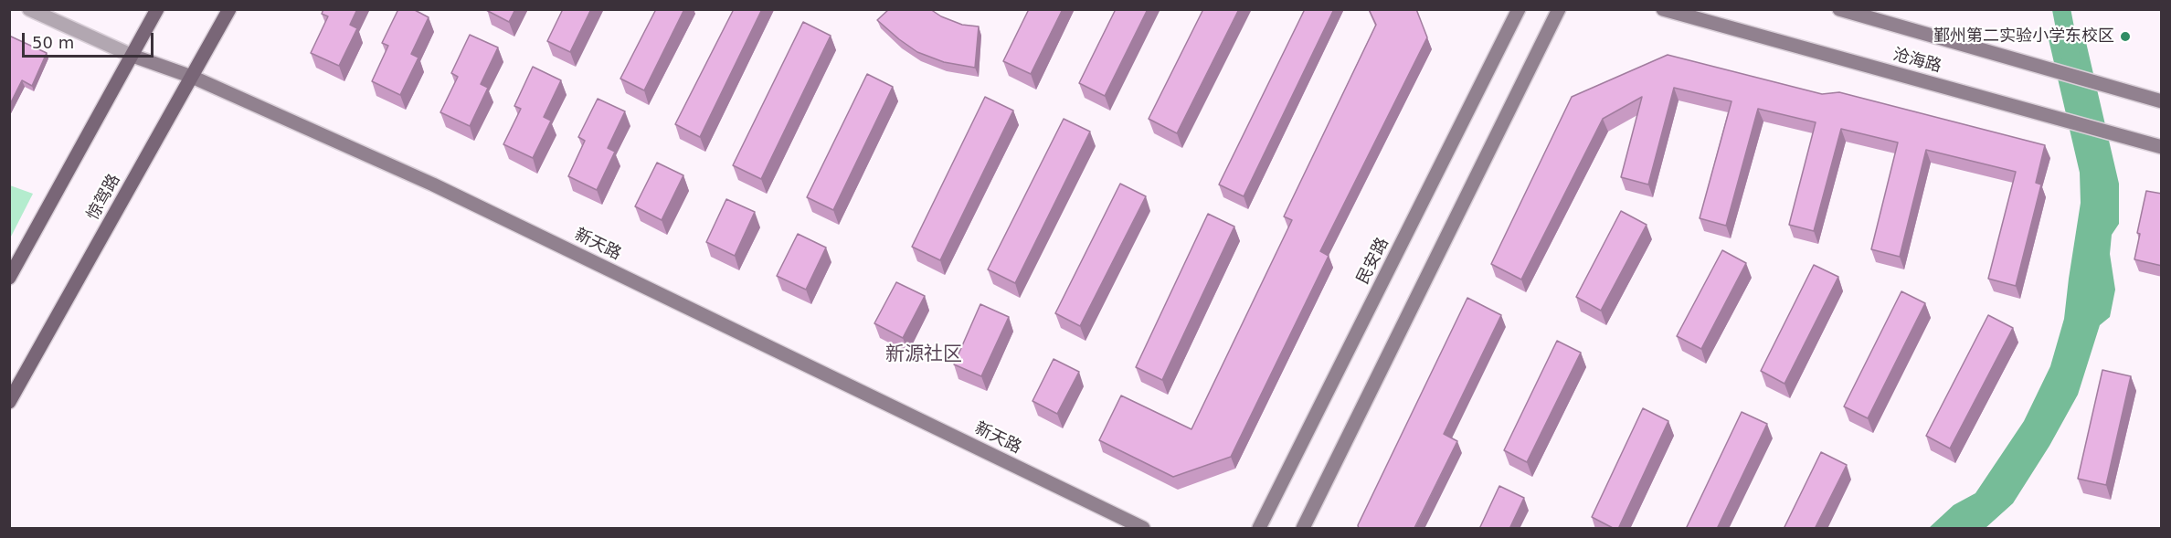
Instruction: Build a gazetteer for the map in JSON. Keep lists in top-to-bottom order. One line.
{"streets":{"main road":["沧海路","惊驾路","新天路","民安路"]},"crossings":[["惊驾路","新天路"]],"districts":["新源社区"],"places":["鄞州第二实验小学东校区"],"scale_bar":"50 m"}
